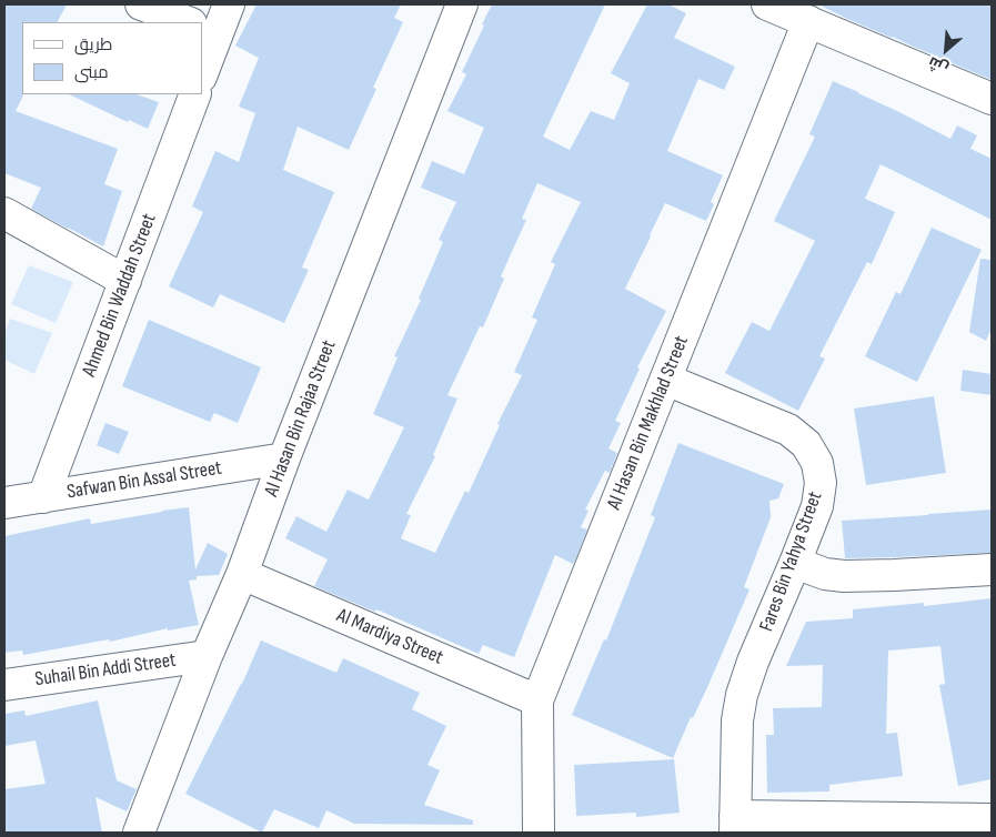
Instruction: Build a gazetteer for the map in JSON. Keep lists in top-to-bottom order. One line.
{"streets":{"street":["Ahmed Bin Waddah Street","Al Hasan Bin Rajaa Street","Al Hasan Bin Makhlad Street","Safwan Bin Assal Street","Fares Bin Yahya Street","Al Mardiya Street","Suhail Bin Addi Street"]},"crossings":[["Ahmed Bin Waddah Street","Safwan Bin Assal Street"],["Al Hasan Bin Rajaa Street","Safwan Bin Assal Street"],["Al Hasan Bin Rajaa Street","Al Mardiya Street"],["Al Hasan Bin Rajaa Street","Suhail Bin Addi Street"],["Al Hasan Bin Makhlad Street","Fares Bin Yahya Street"],["Al Hasan Bin Makhlad Street","Al Mardiya Street"]],"legend":["طريق","مبنى"],"north":"bottom left"}
